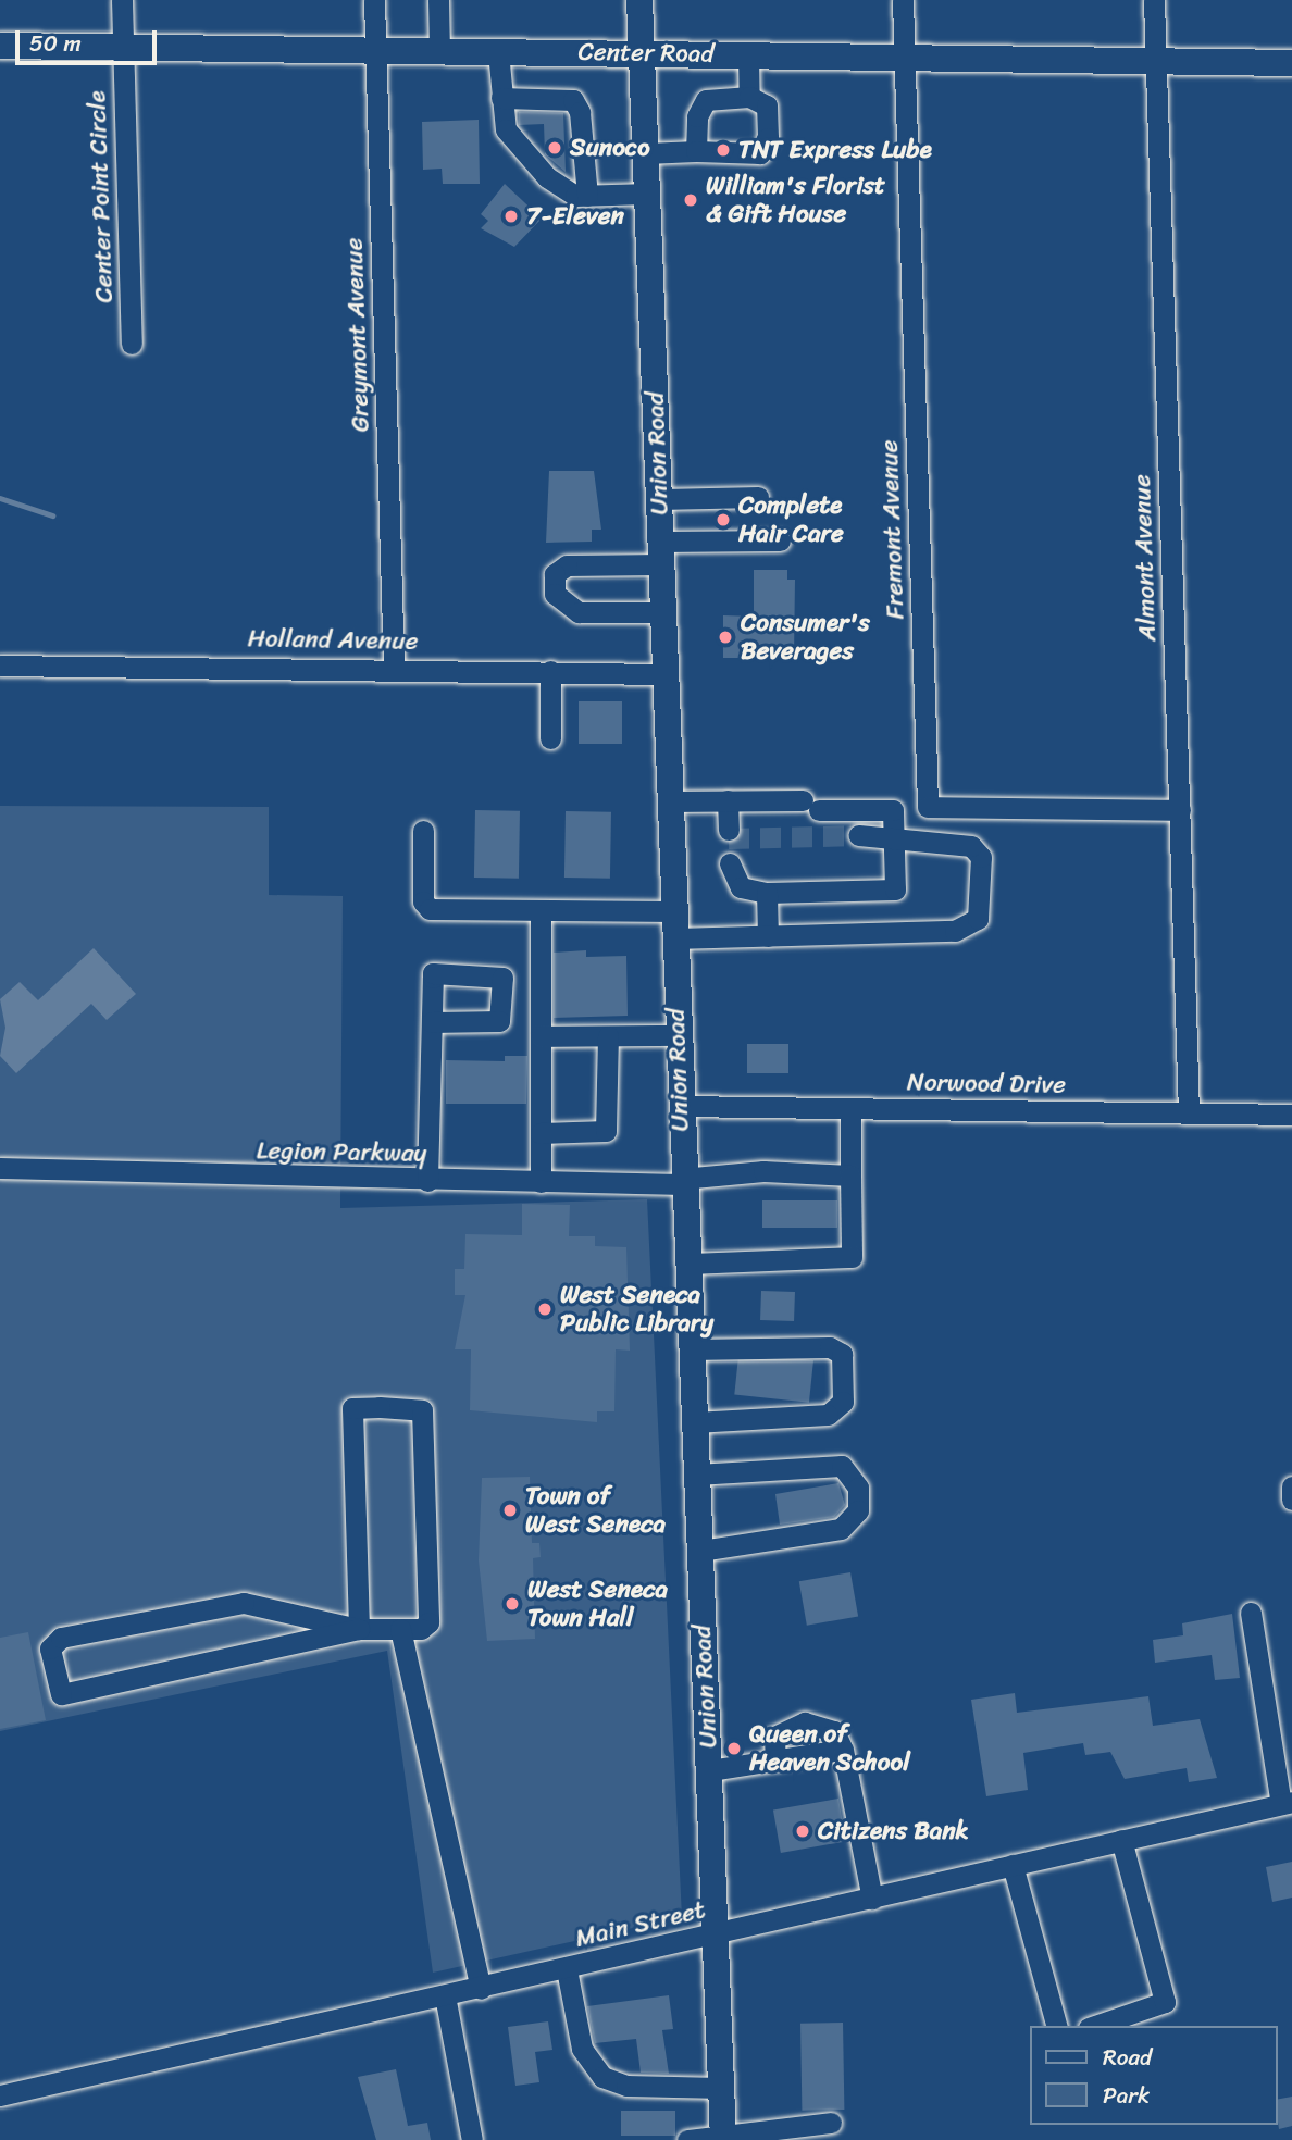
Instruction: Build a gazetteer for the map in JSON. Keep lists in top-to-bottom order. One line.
{"streets":{"main road":["Center Road","Union Road"],"street":["Center Point Circle","Greymont Avenue","Fremont Avenue","Almont Avenue","Holland Avenue","Norwood Drive","Legion Parkway","Main Street"]},"crossings":[["Center Road","Center Point Circle"],["Center Road","Greymont Avenue"],["Center Road","Union Road"],["Center Road","Fremont Avenue"],["Center Road","Almont Avenue"],["Greymont Avenue","Holland Avenue"],["Union Road","Holland Avenue"],["Union Road","Norwood Drive"],["Union Road","Legion Parkway"],["Union Road","Main Street"],["Fremont Avenue","Almont Avenue"],["Almont Avenue","Norwood Drive"]],"places":["Sunoco","TNT Express Lube","William's Florist & Gift House","7-Eleven","Complete Hair Care","Consumer's Beverages","West Seneca Public Library","Town of West Seneca","West Seneca Town Hall","Queen of Heaven School","Citizens Bank"],"legend":["Road","Park"],"scale_bar":"50 m"}
